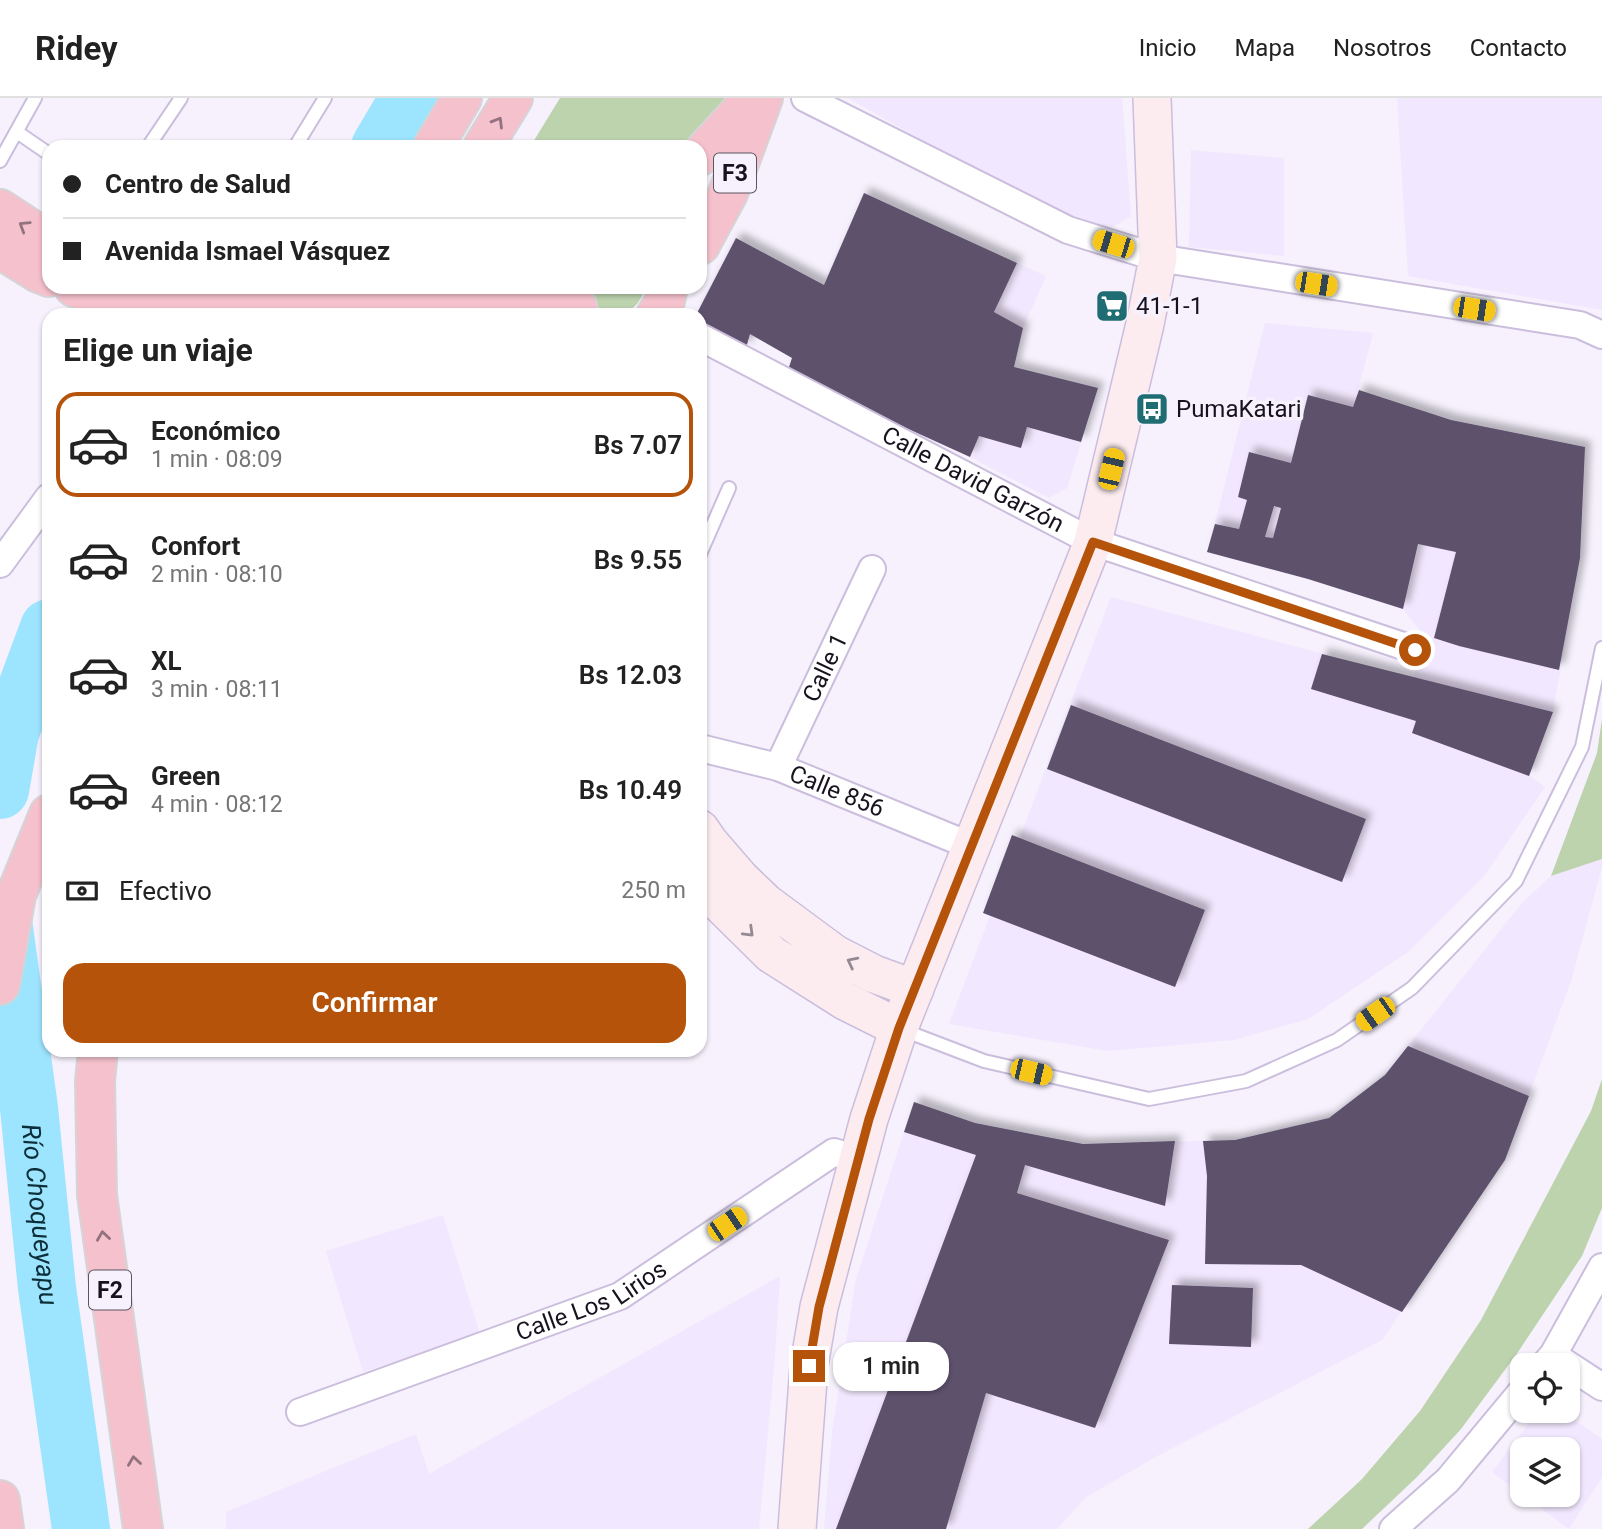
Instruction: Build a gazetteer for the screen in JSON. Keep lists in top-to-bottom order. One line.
{"streets":{"highway":["F3","F2"],"street":["Calle David Garzón","Calle 1","Calle 856","Calle Los Lirios"]},"crossings":[["Calle 1","Calle 856"]],"water":["Río Choqueyapu"],"places":{"supermarket":["41-1-1"],"bus stop":["PumaKatari"]},"page":{"header":"Ridey","nav":["Inicio","Mapa","Nosotros","Contacto"],"banner":["Centro de Salud","Avenida Ismael Vásquez"],"heading":"Elige un viaje","list":[{"name":"Económico","note":"1 min · 08:09","value":"Bs 7.07"},{"name":"Confort","note":"2 min · 08:10","value":"Bs 9.55"},{"name":"XL","note":"3 min · 08:11","value":"Bs 12.03"},{"name":"Green","note":"4 min · 08:12","value":"Bs 10.49"}],"pay":["Efectivo","250 m"],"buttons":"Confirmar","bubble":"1 min"}}
